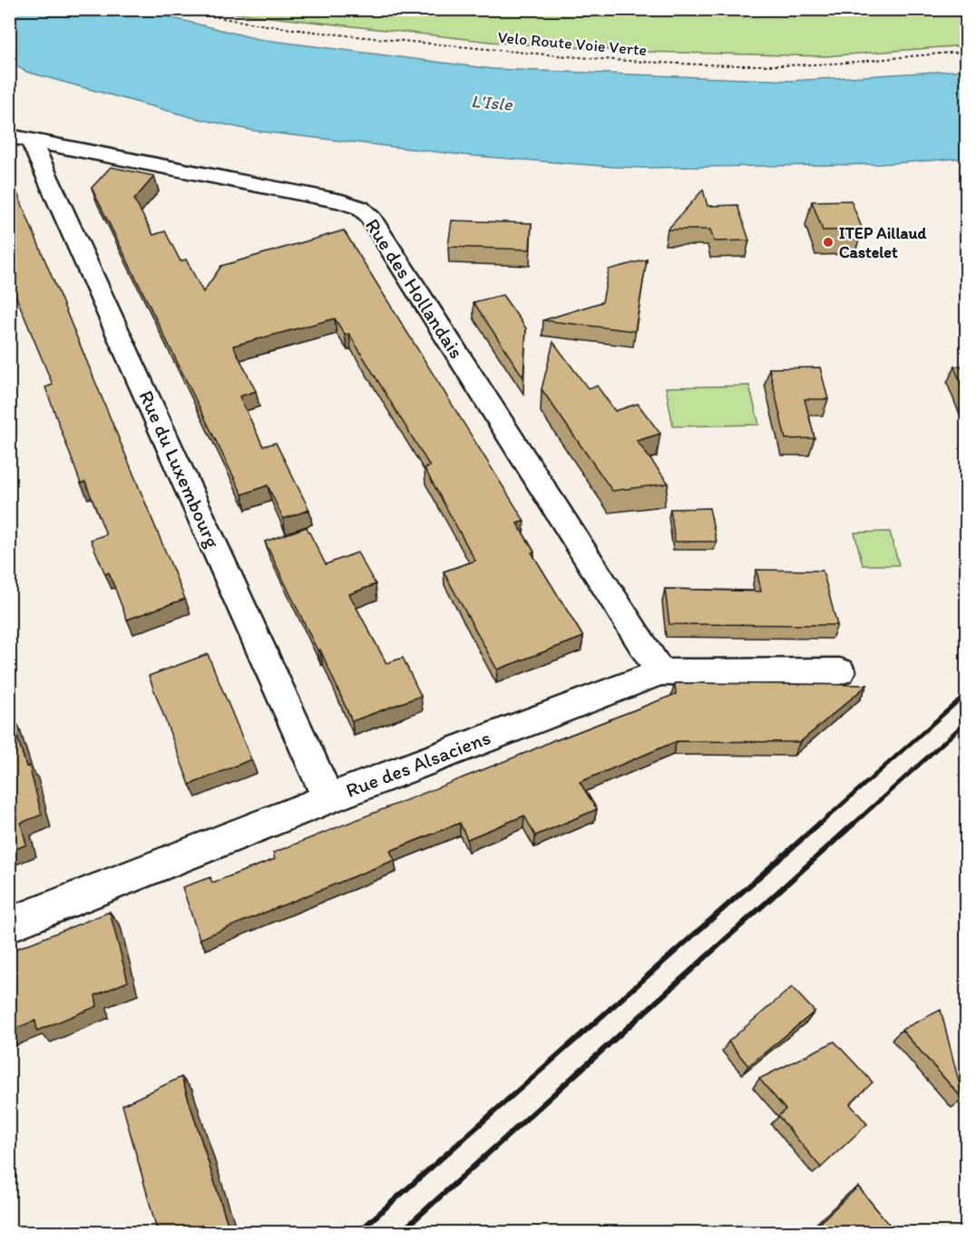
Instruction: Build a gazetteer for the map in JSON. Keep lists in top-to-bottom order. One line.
{"streets":{"street":["Rue des Hollandais","Rue du Luxembourg","Rue des Alsaciens"],"path":["Velo Route Voie Verte"]},"crossings":[["Rue des Hollandais","Rue du Luxembourg"],["Rue des Hollandais","Rue des Alsaciens"],["Rue du Luxembourg","Rue des Alsaciens"]],"water":["L'Isle"],"places":["ITEP Aillaud Castelet"]}
